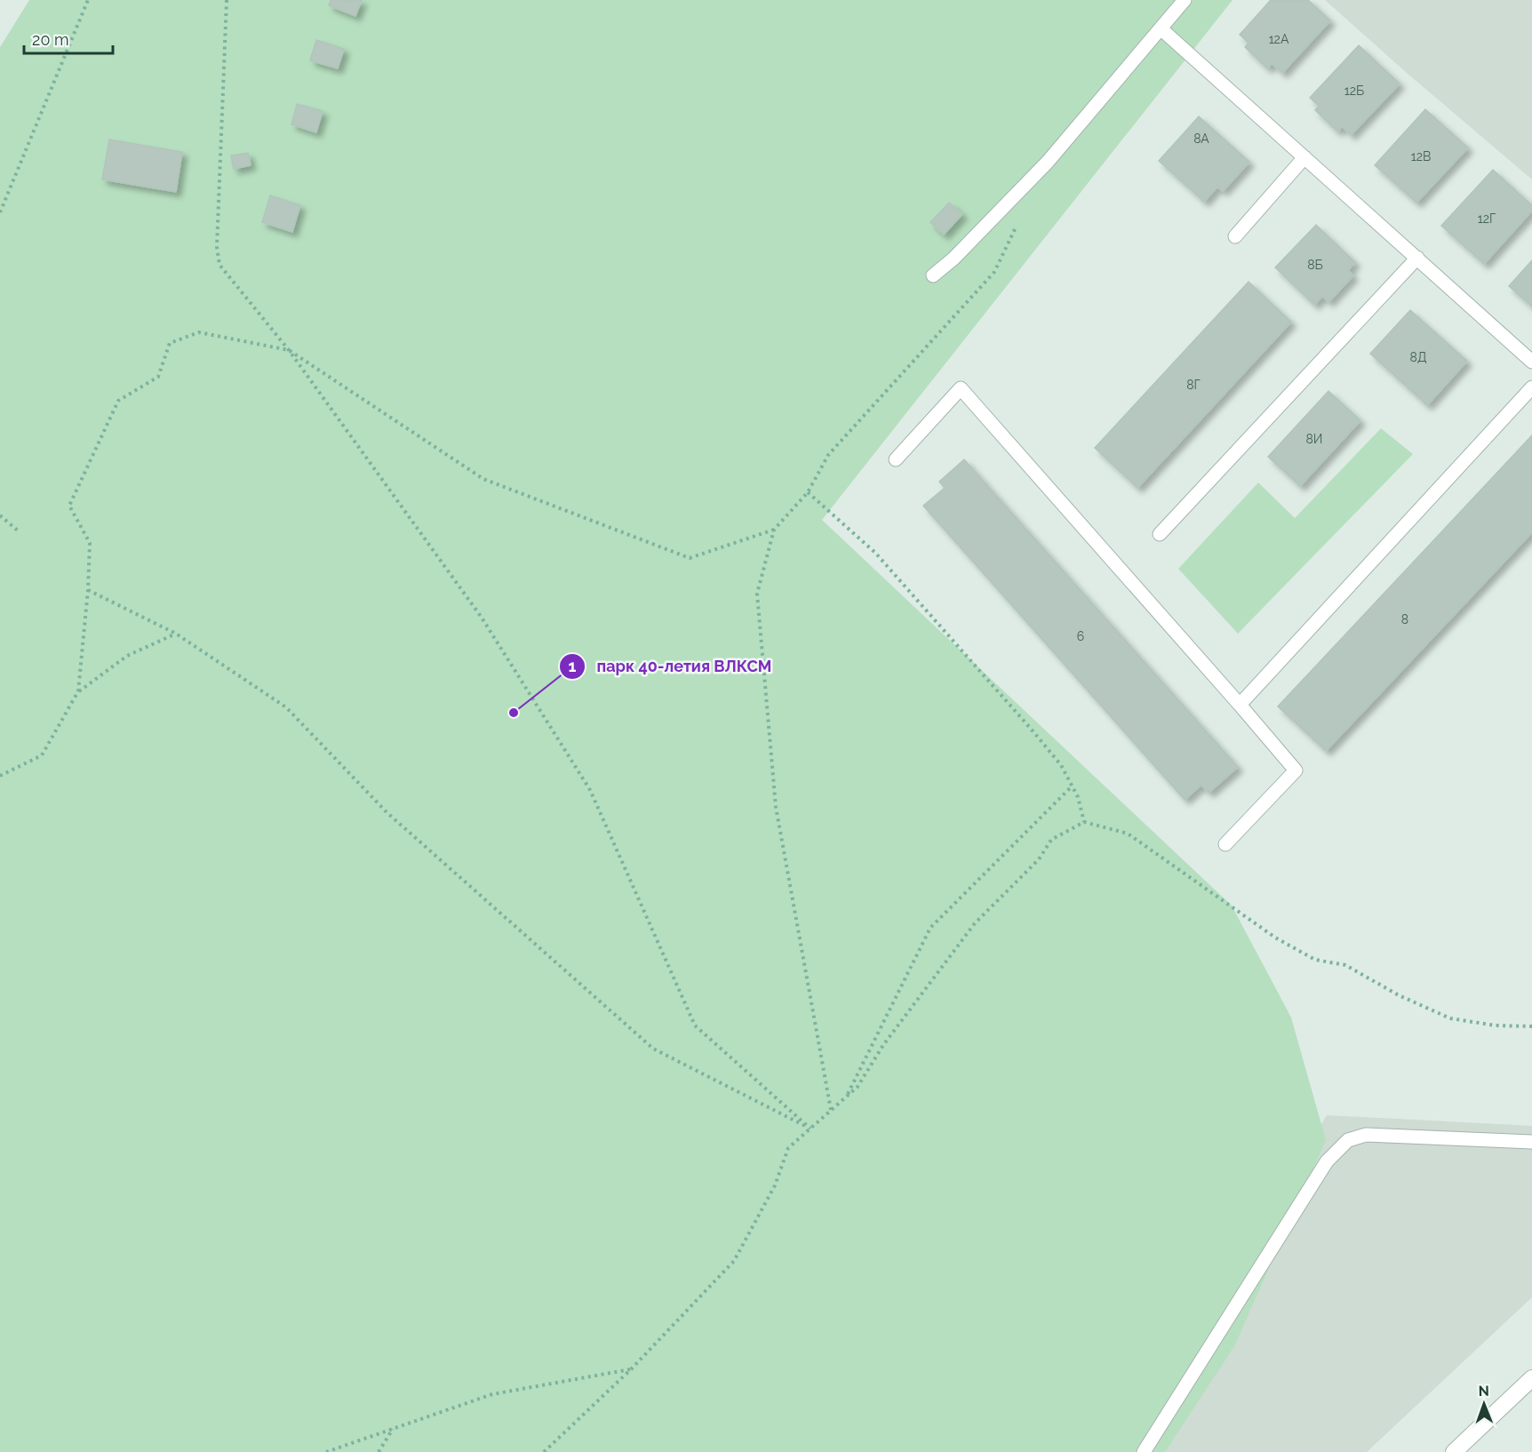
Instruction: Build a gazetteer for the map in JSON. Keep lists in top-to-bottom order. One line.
{"places":["парк 40-летия ВЛКСМ"],"house_numbers":["12А","12Б","8А","12В","12Г","8Б","8Д","8Г","8И","8","6"],"scale_bar":"20 m","north":"top"}
